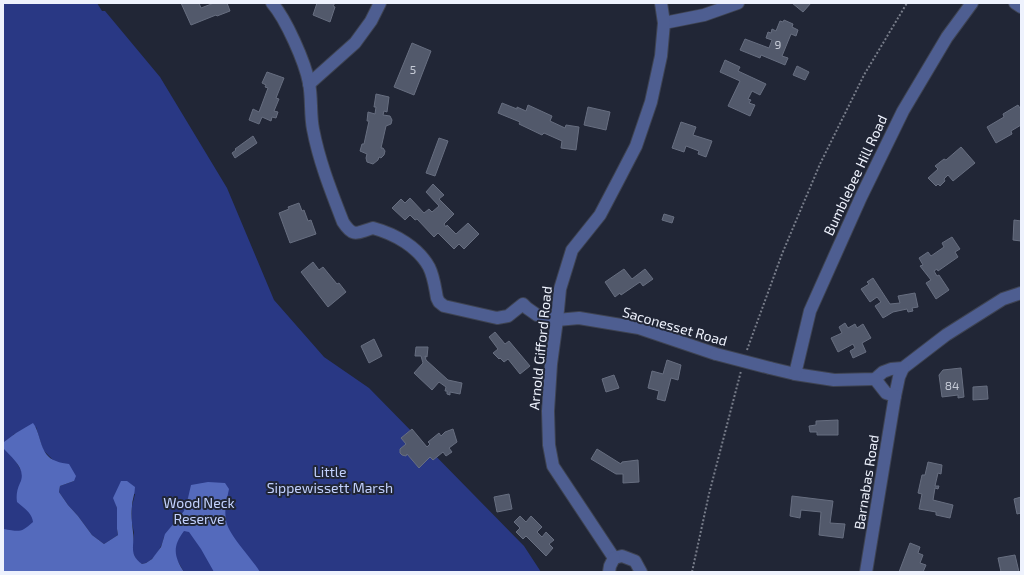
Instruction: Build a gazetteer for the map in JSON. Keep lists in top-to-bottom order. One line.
{"streets":{"street":["Bumblebee Hill Road","Saconesset Road","Arnold Gifford Road","Barnabas Road"]},"crossings":[["Bumblebee Hill Road","Saconesset Road"],["Saconesset Road","Arnold Gifford Road"],["Saconesset Road","Barnabas Road"]],"parks":["Little Sippewissett Marsh","Wood Neck Reserve"],"house_numbers":["9","5","84"]}
